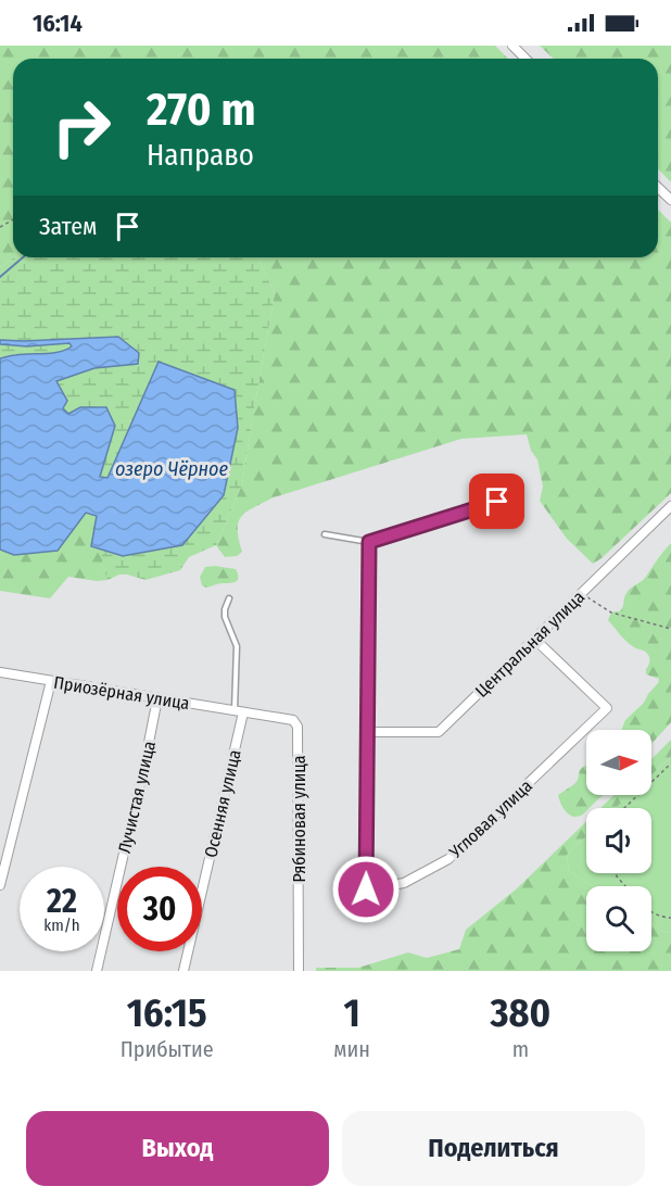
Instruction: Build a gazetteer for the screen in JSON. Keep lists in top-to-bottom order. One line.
{"streets":{"street":["Центральная улица","Приозёрная улица","Лучистая улица","Осенняя улица","Рябиновая улица","Угловая улица"]},"crossings":[["Центральная улица","Угловая улица"],["Приозёрная улица","Лучистая улица"],["Приозёрная улица","Осенняя улица"],["Приозёрная улица","Рябиновая улица"],["Осенняя улица","Рябиновая улица"]],"water":["озеро Чёрное"],"north":"right","page":{"status":"16:14","turn":["270 m","Направо"],"then":"Затем","speed":"22 km/h","limit":"30","eta":["16:15","Прибытие","1","мин","380","m"],"buttons":["Выход","Поделиться"]}}
